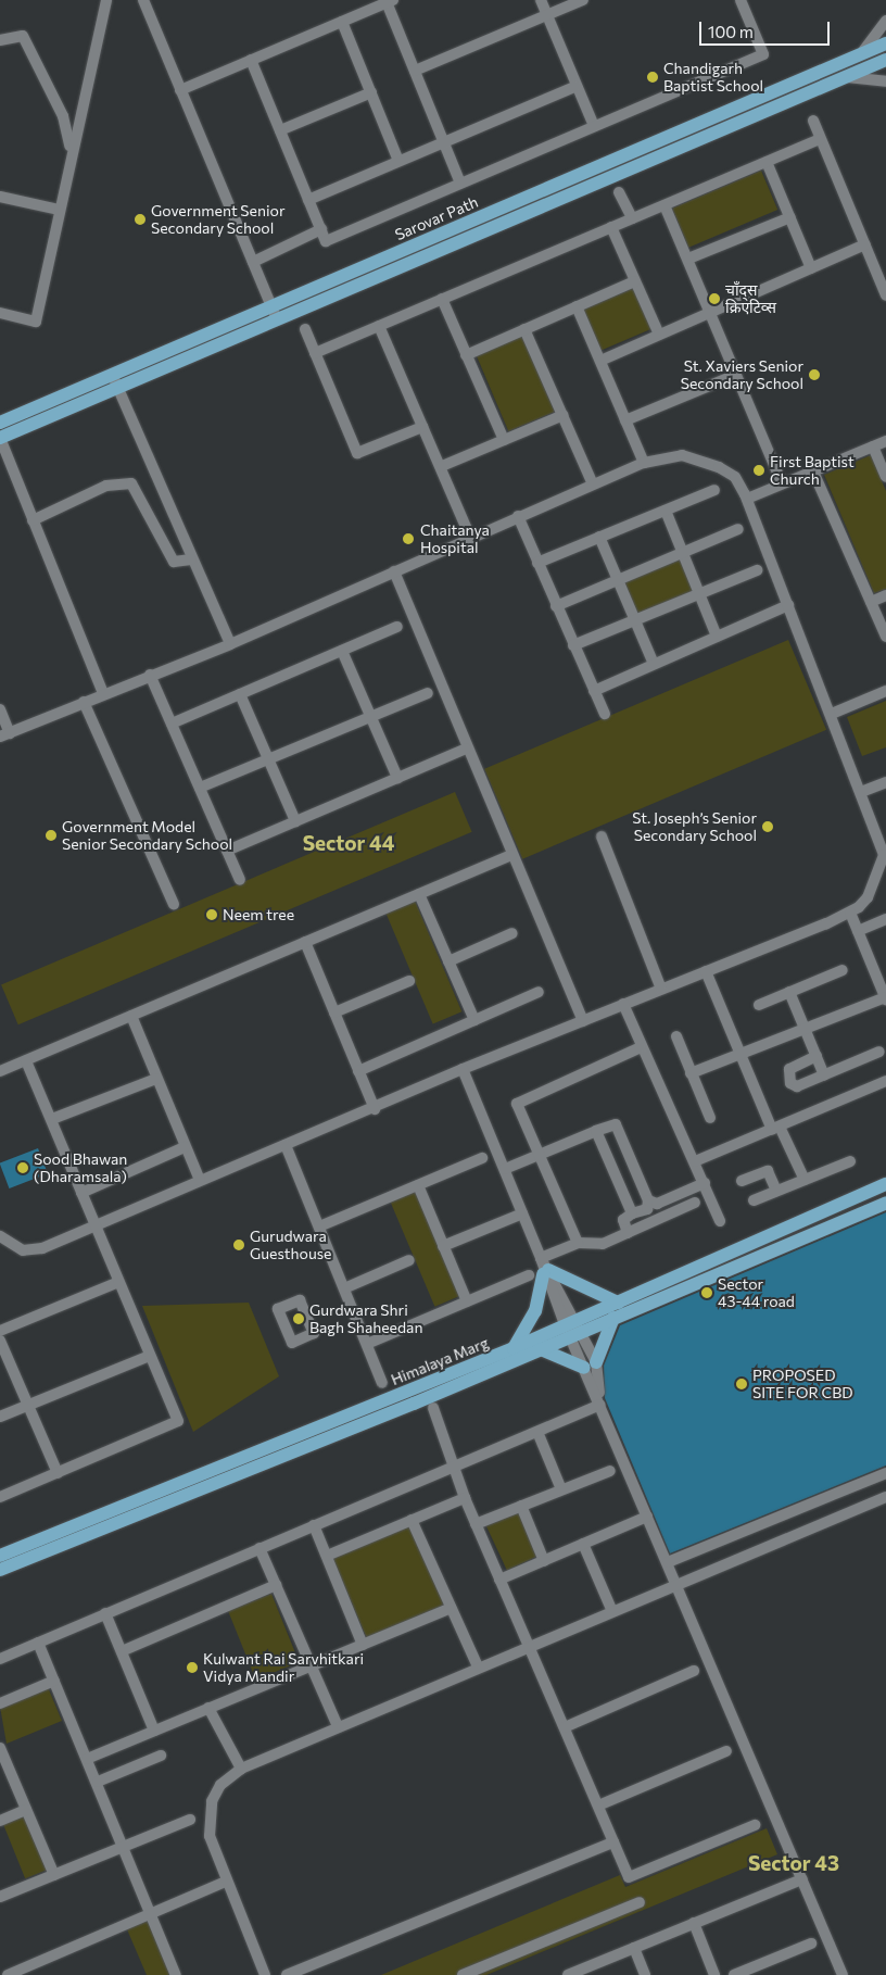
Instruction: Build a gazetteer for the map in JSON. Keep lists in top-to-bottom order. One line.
{"streets":{"main road":["Sarovar Path","Himalaya Marg"]},"districts":["Sector 44","Sector 43"],"places":["Chandigarh Baptist School","Government Senior Secondary School","चाँद्स क्रिएटिव्स","St. Xaviers Senior Secondary School","First Baptist Church","Chaitanya Hospital","St. Joseph’s Senior Secondary School","Government Model Senior Secondary School","Neem tree","Sood Bhawan (Dharamsala)","Gurudwara Guesthouse","Sector 43-44 road","Gurdwara Shri Bagh Shaheedan","PROPOSED SITE FOR CBD","Kulwant Rai Sarvhitkari Vidya Mandir"],"scale_bar":"100 m"}
